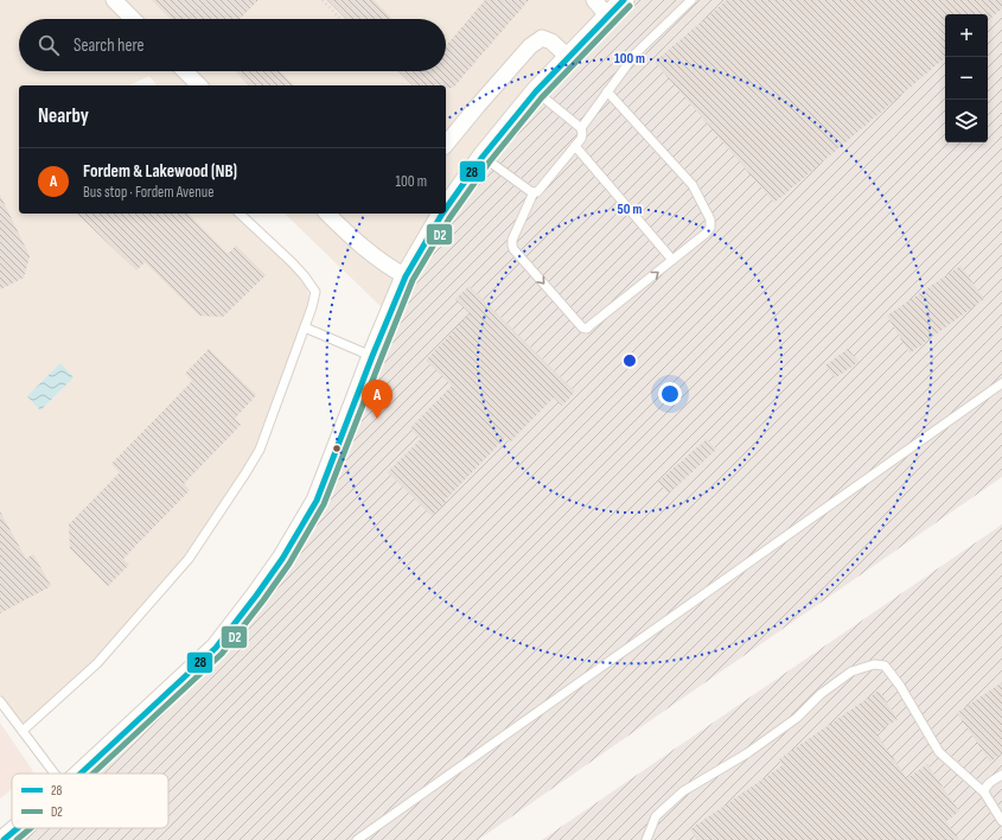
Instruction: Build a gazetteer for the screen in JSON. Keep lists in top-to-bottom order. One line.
{"lines":["transit line 28","transit line D2"],"legend":["28","D2"],"page":{"map_buttons":["+","−"],"search":"Search here","heading":"Nearby","list":[{"mark":"A","name":"Fordem & Lakewood (NB)","note":"Bus stop · Fordem Avenue","value":"100 m"}],"pins":"A"},"rings":["100 m","50 m"]}
